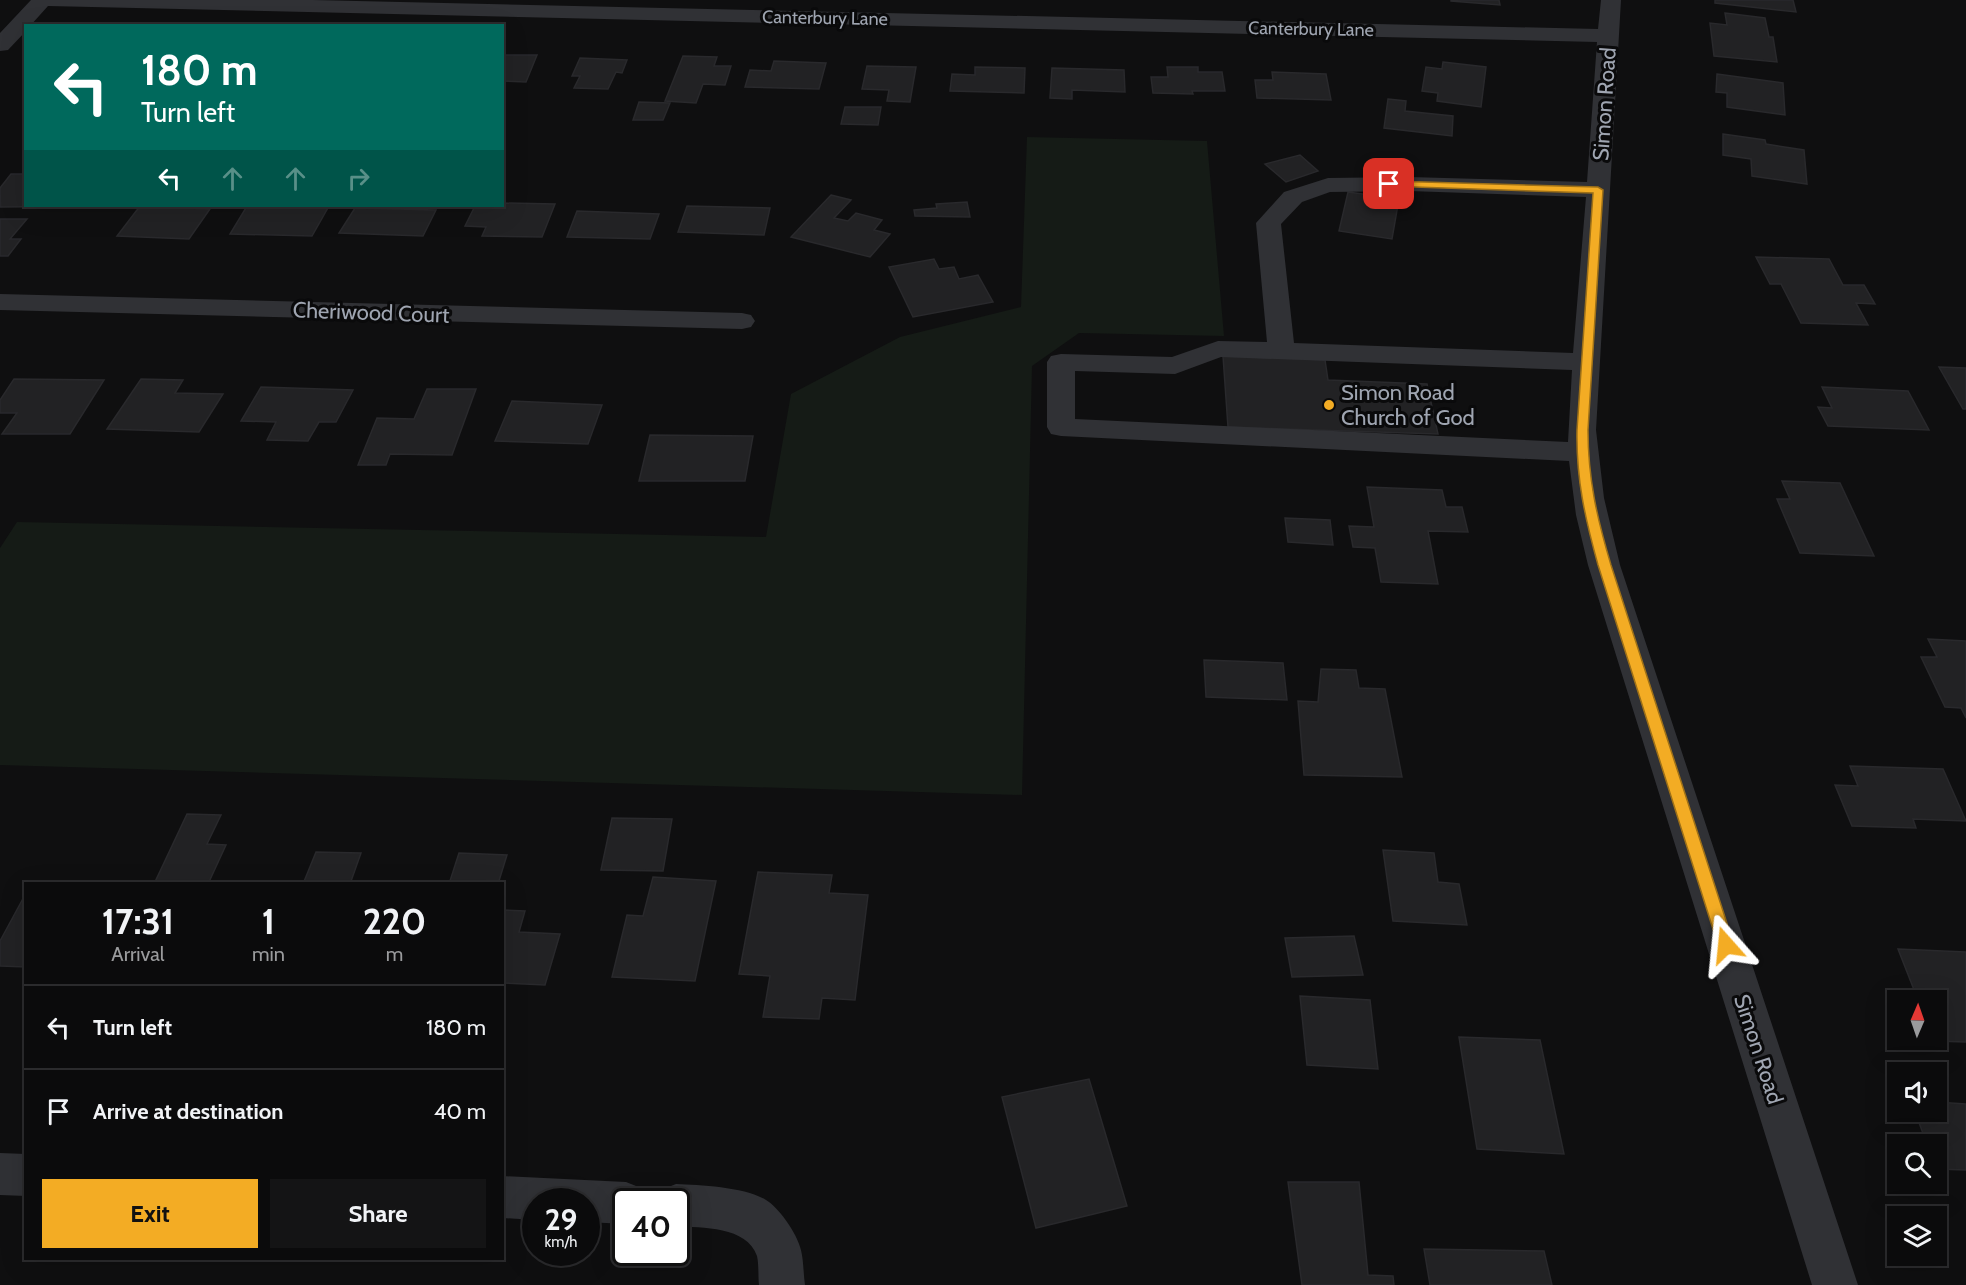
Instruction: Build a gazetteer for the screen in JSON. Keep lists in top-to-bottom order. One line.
{"streets":{"street":["Canterbury Lane","Simon Road","Cheriwood Court"]},"crossings":[["Canterbury Lane","Simon Road"]],"places":["Simon Road Church of God"],"north":"top","page":{"turn":["180 m","Turn left"],"eta":["17:31","Arrival","1","min","220","m"],"list":[{"name":"Turn left","value":"180 m"},{"name":"Arrive at destination","value":"40 m"}],"buttons":["Exit","Share"],"speed":"29 km/h","limit":"40"}}
